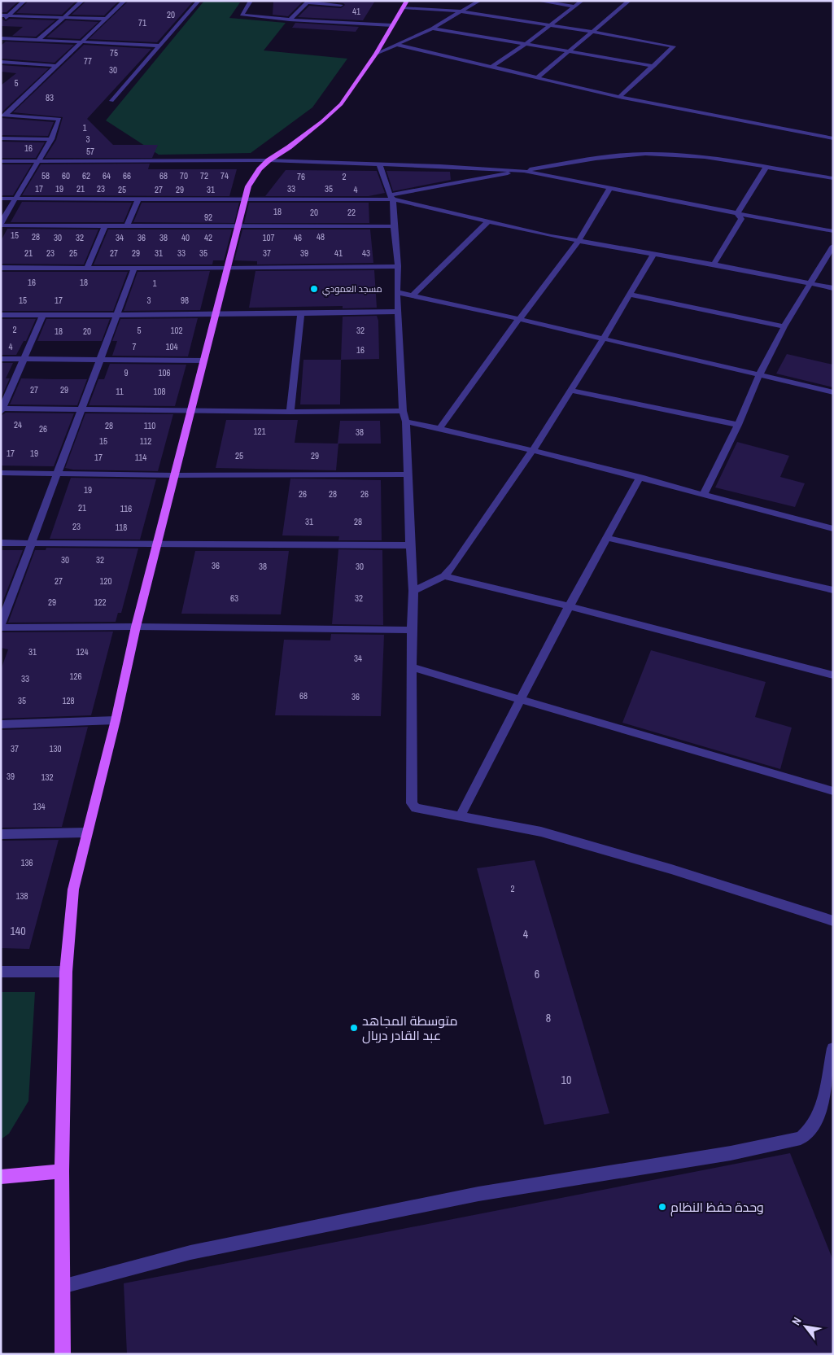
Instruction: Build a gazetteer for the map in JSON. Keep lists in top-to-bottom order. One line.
{"places":["مسجد العمودي","متوسطة المجاهد عبد القادر دربال","وحدة حفظ النظام"],"house_numbers":["41","20","71","75","77","30","5","83","1","3","16","57","58","60","62","64","66","68","70","72","74","76","2","17","19","21","23","33","35","25","27","29","31","4","18","20","22","92","15","28","48","30","32","34","36","38","40","42","107","46","21","23","25","27","29","31","33","35","37","39","41","43","16","18","1","15","17","3","98","2","5","102","32","18","20","4","7","104","16","9","106","27","29","11","108","24","28","110","26","121","38","15","112","17","19","25","29","17","114","19","26","28","26","21","116","31","28","23","118","30","32","36","38","30","27","120","63","32","29","122","31","124","34","126","33","68","36","35","128","37","130","39","132","134","136","2","138","140","4","6","8","10"],"north":"top left"}
